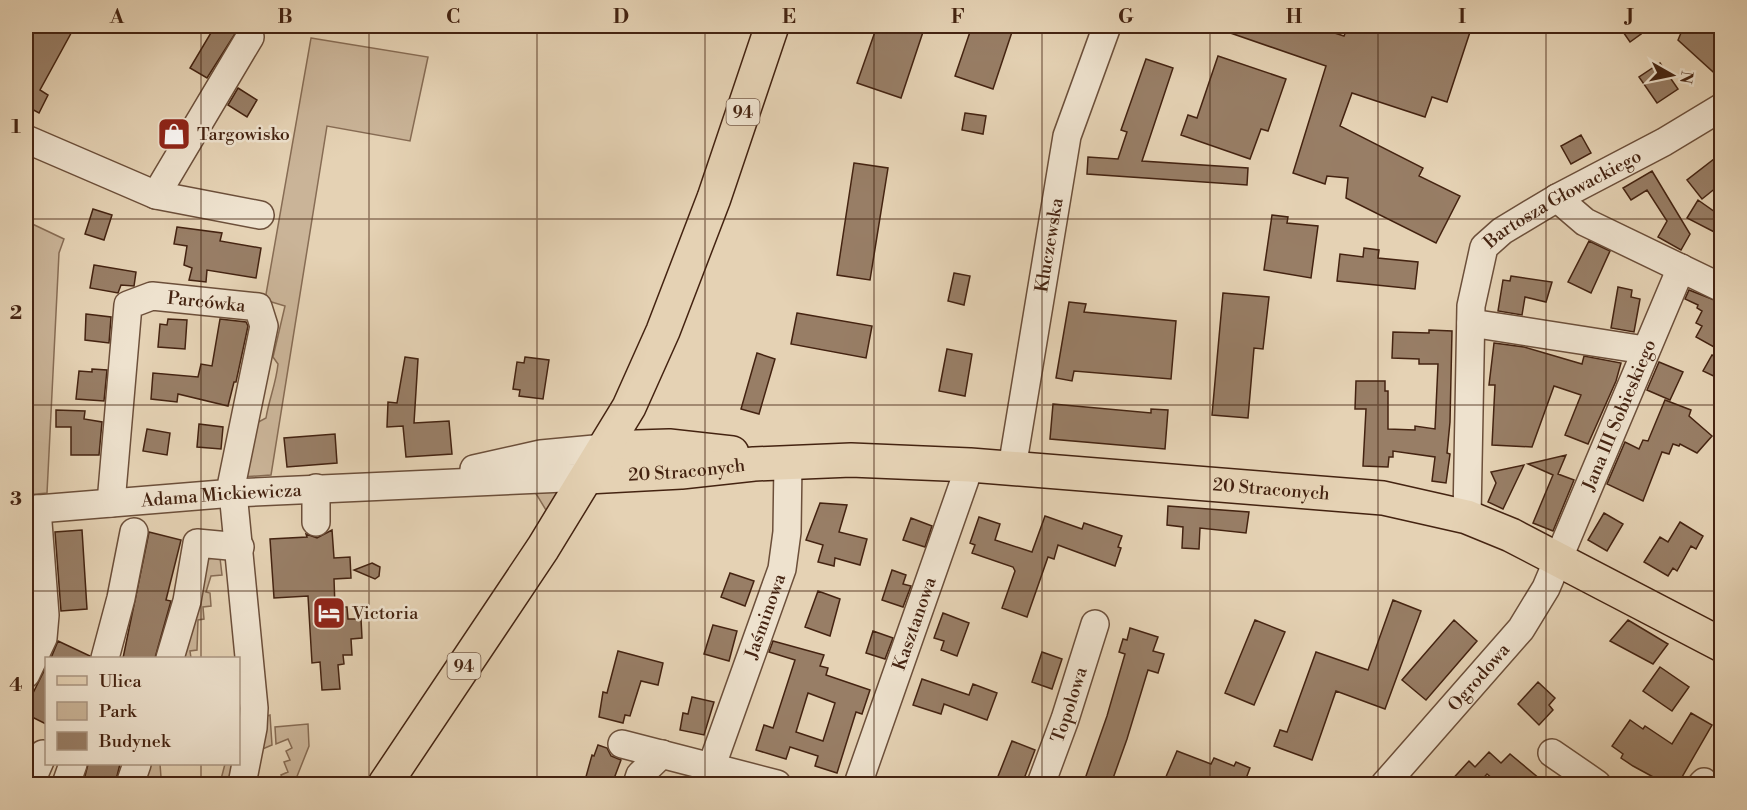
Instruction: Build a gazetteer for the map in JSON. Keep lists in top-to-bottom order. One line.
{"streets":{"main road":["94","20 Straconych"],"street":["Bartosza Głowackiego","Kluczewska","Parcówka","Jana III Sobieskiego","Adama Mickiewicza","Jaśminowa","Kasztanowa","Ogrodowa","Topolowa"]},"crossings":[["94","20 Straconych"],["94","Adama Mickiewicza"],["Bartosza Głowackiego","20 Straconych"],["Kluczewska","20 Straconych"],["Parcówka","Adama Mickiewicza"],["Jana III Sobieskiego","20 Straconych"],["Jana III Sobieskiego","Ogrodowa"],["20 Straconych","Adama Mickiewicza"],["20 Straconych","Jaśminowa"],["20 Straconych","Kasztanowa"],["20 Straconych","Ogrodowa"]],"places":{"shop":["Targowisko"],"hotel":["Victoria"]},"legend":["Ulica","Park","Budynek"],"north":"right","grid":{"columns":["A","B","C","D","E","F","G","H","I","J"],"rows":["1","2","3","4"]}}
